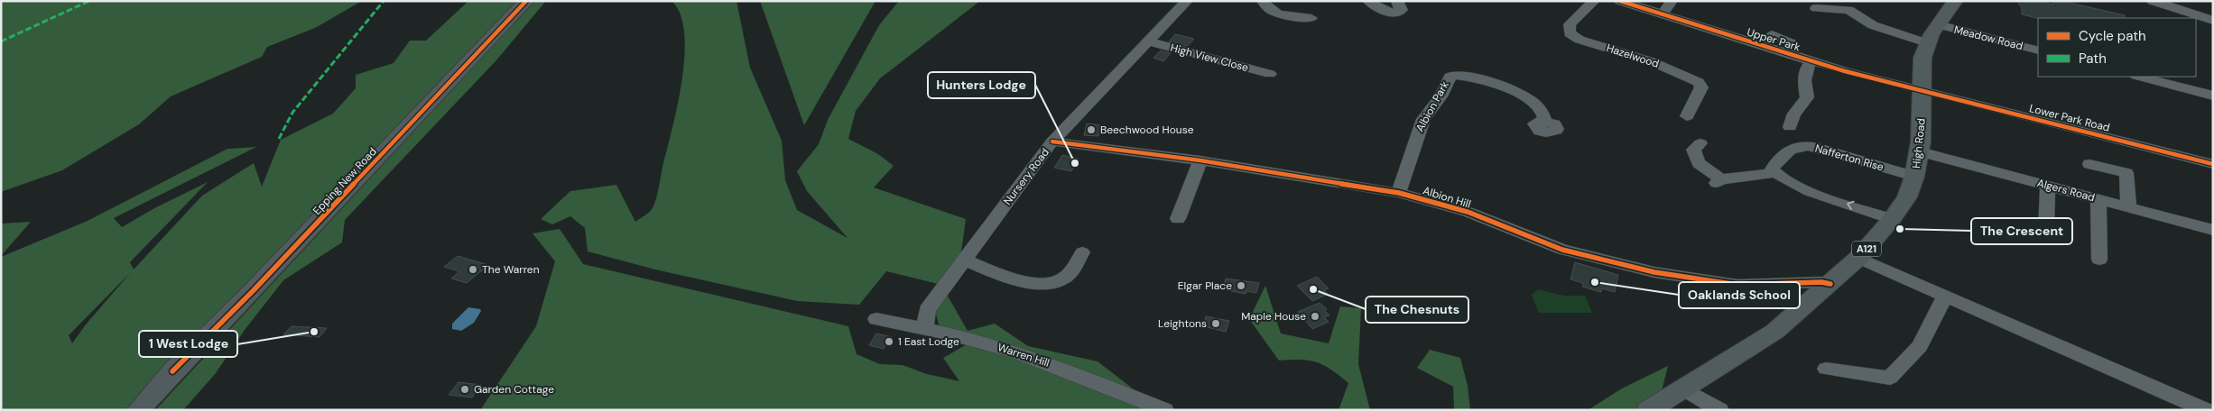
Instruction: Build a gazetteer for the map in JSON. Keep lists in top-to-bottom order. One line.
{"streets":{"main road":["High Road","Epping New Road","A121"],"street":["Meadow Road","Upper Park","Hazelwood","High View Close","Albion Park","Lower Park Road","Nafferton Rise","Nursery Road","Algers Road","Albion Hill","Warren Hill"]},"crossings":[["Meadow Road","High Road"],["Upper Park","Lower Park Road"],["Upper Park","High Road"],["High View Close","Nursery Road"],["Albion Park","Albion Hill"],["Lower Park Road","High Road"],["High Road","Nafferton Rise"],["High Road","Algers Road"],["High Road","Albion Hill"],["Nursery Road","Albion Hill"],["Nursery Road","Warren Hill"]],"places":["Beechwood House","Hunters Lodge","The Crescent","The Warren","Oaklands School","Elgar Place","The Chesnuts","Maple House","Leightons","1 West Lodge","1 East Lodge","Garden Cottage"],"legend":["Cycle path","Path"]}
